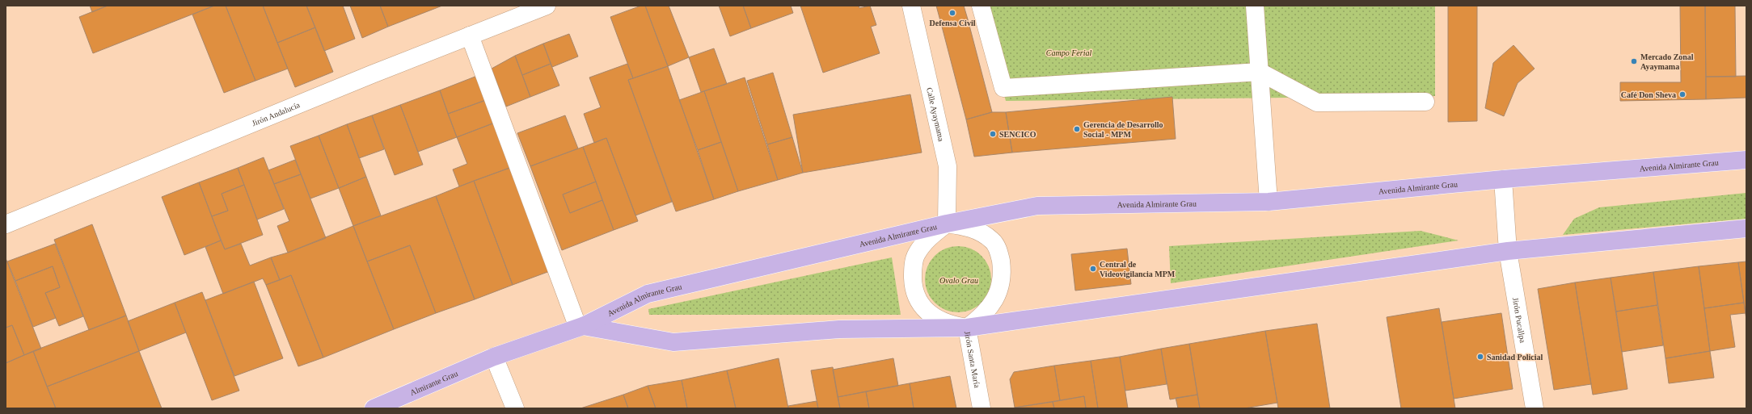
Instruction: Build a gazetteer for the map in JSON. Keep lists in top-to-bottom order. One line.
{"streets":{"main road":["Avenida Almirante Grau","Almirante Grau"],"street":["Jirón Andalucía","Calle Ayaymama","Jirón Pucallpa","Jirón Santa María"]},"crossings":[["Calle Ayaymama","Avenida Almirante Grau"],["Calle Ayaymama","Jirón Santa María"],["Avenida Almirante Grau","Jirón Pucallpa"],["Avenida Almirante Grau","Jirón Santa María"],["Avenida Almirante Grau","Almirante Grau"]],"parks":["Campo Ferial","Ovalo Grau"],"places":["Defensa Civil","Mercado Zonal Ayaymama","Café Don Sheva","Gerencia de Desarrollo Social - MPM","SENCICO","Central de Videovigilancia MPM","Sanidad Policial"]}
